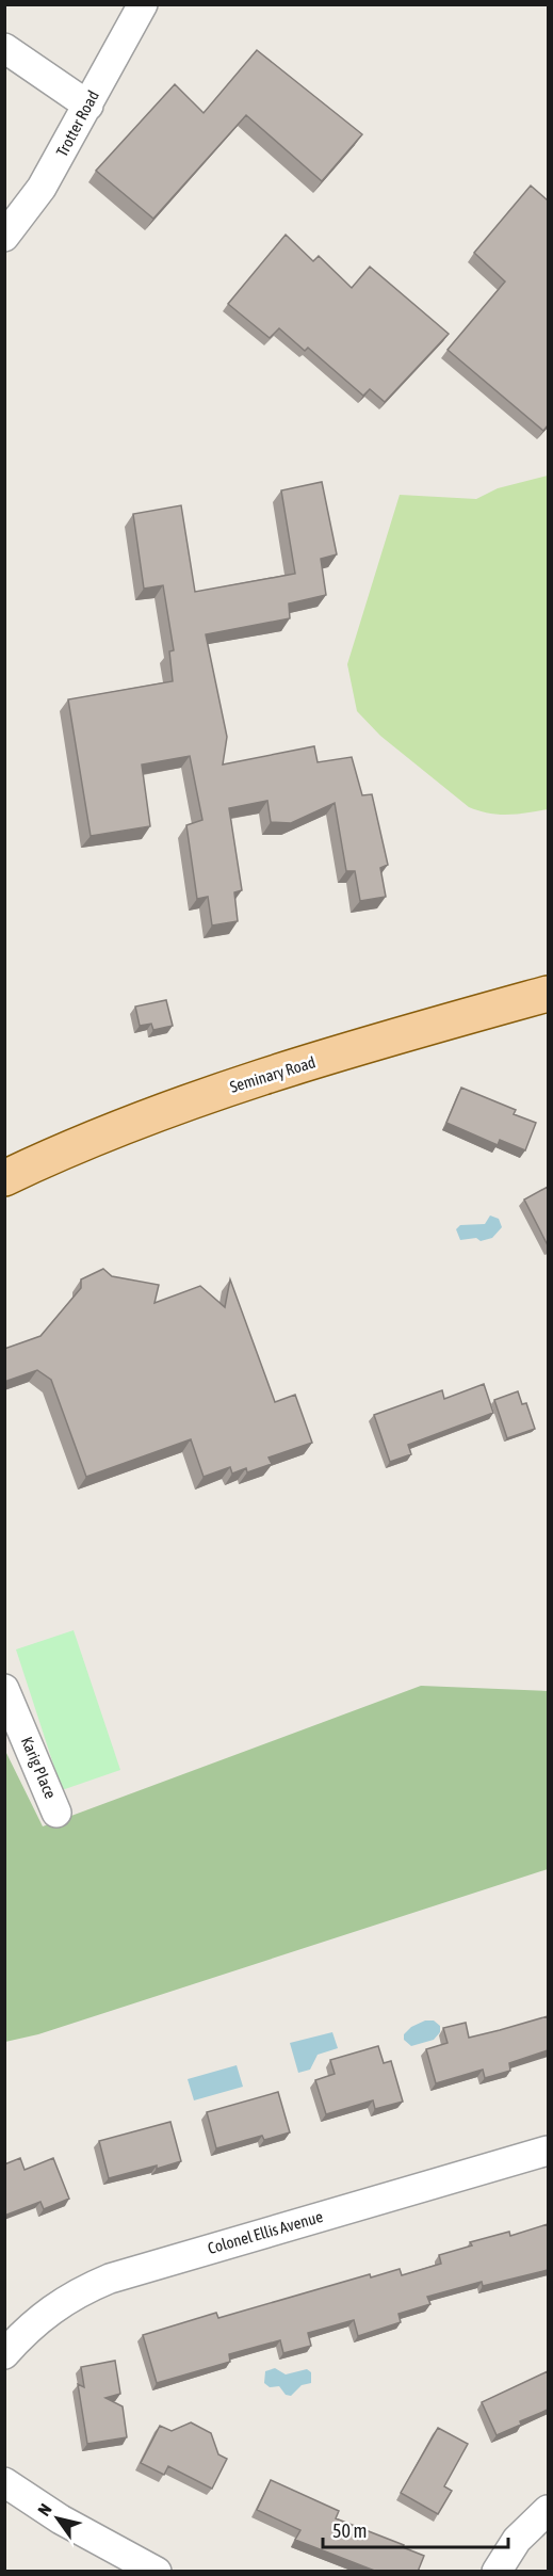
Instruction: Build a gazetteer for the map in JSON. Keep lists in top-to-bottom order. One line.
{"streets":{"main road":["Seminary Road"],"street":["Trotter Road","Karig Place","Colonel Ellis Avenue"]},"scale_bar":"50 m","north":"top left"}
